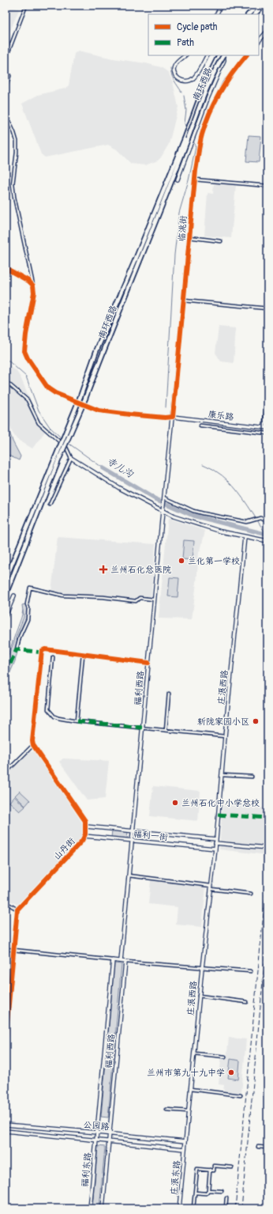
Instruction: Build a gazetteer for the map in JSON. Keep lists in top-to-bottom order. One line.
{"streets":{"highway":["南环西路"],"street":["临洮街","康乐路","庄浪西路","福利西路","福利一街","山丹街","公园路","福利东路","庄浪东路"]},"crossings":[["临洮街","康乐路"],["临洮街","福利西路"],["康乐路","福利西路"],["庄浪西路","福利一街"],["庄浪西路","公园路"],["庄浪西路","庄浪东路"],["福利西路","福利一街"],["福利西路","公园路"],["福利西路","福利东路"],["福利一街","山丹街"],["公园路","福利东路"],["公园路","庄浪东路"]],"water":["寺儿沟"],"places":{"other":["兰化第一学校","新陇家园小区","兰州石化中小学总校","兰州市第九十九中学"],"health":["兰州石化总医院"]},"legend":["Cycle path","Path"]}
